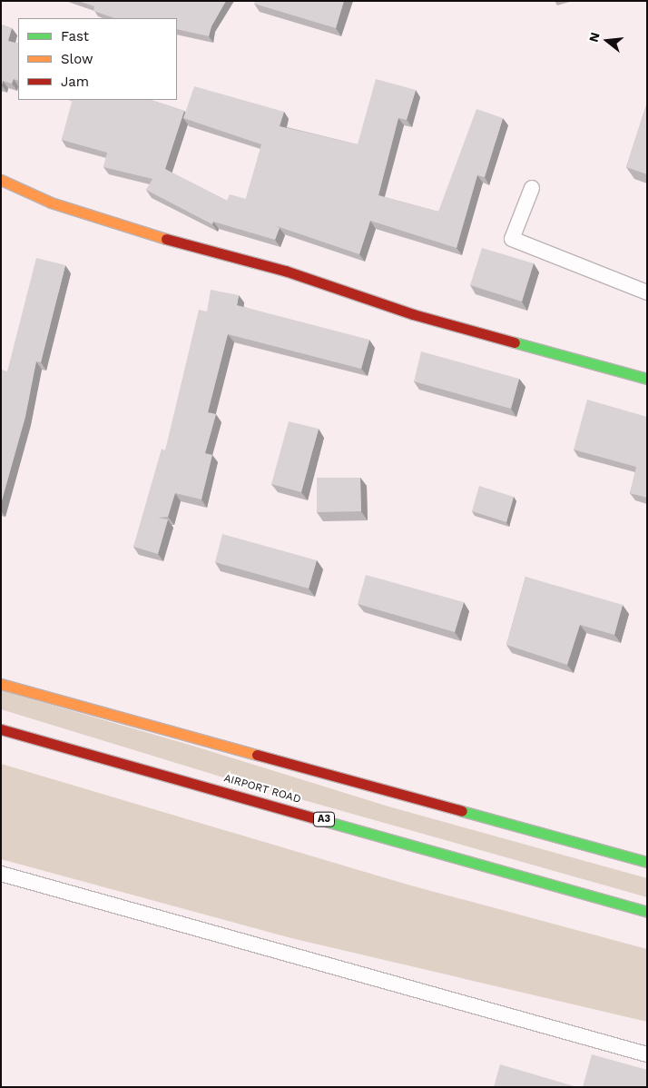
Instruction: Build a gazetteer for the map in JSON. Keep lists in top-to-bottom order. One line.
{"streets":{"main road":["AIRPORT ROAD","A3"]},"legend":["Fast","Slow","Jam"],"north":"left"}
